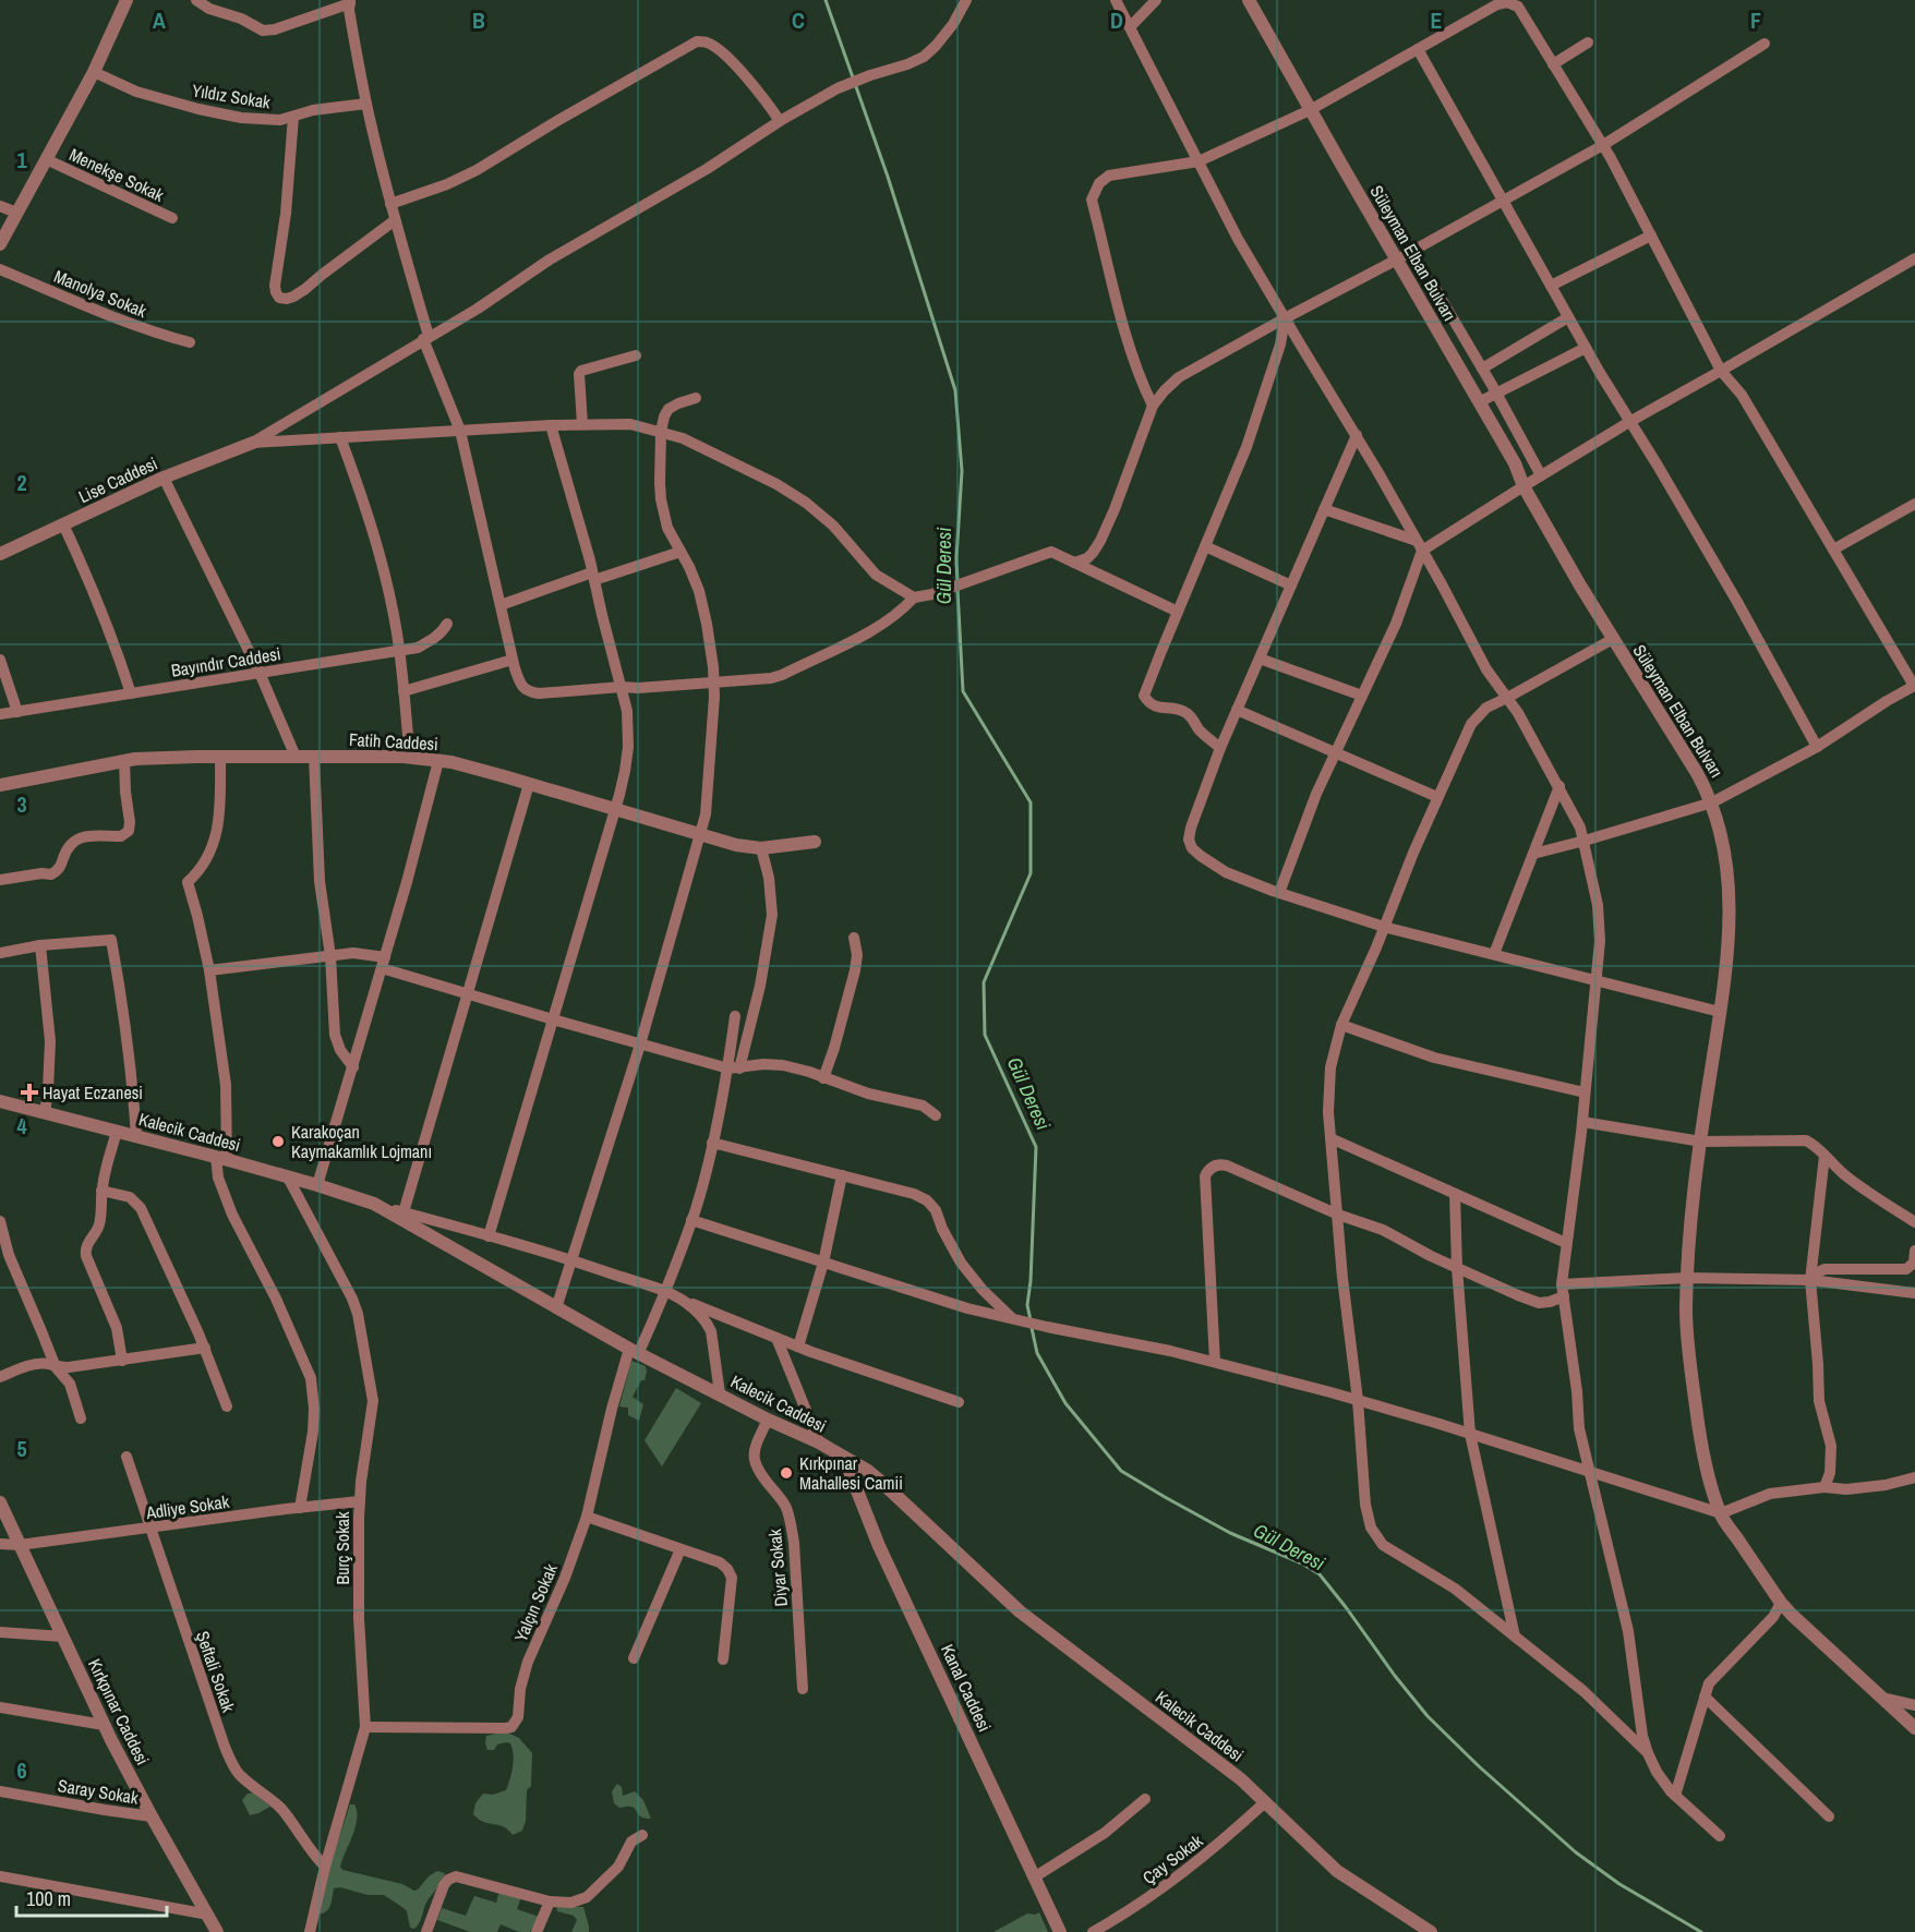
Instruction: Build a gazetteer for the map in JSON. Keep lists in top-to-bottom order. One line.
{"streets":{"street":["Yıldız Sokak","Menekşe Sokak","Süleyman Elban Bulvarı","Manolya Sokak","Lise Caddesi","Bayındır Caddesi","Fatih Caddesi","Kalecik Caddesi","Adliye Sokak","Burç Sokak","Diyar Sokak","Yalçın Sokak","Şeftali Sokak","Kanal Caddesi","Kırkpınar Caddesi","Saray Sokak","Çay Sokak"]},"crossings":[["Kalecik Caddesi","Burç Sokak"],["Kalecik Caddesi","Diyar Sokak"],["Kalecik Caddesi","Yalçın Sokak"],["Kalecik Caddesi","Kanal Caddesi"],["Kalecik Caddesi","Çay Sokak"],["Adliye Sokak","Burç Sokak"],["Adliye Sokak","Şeftali Sokak"],["Adliye Sokak","Kırkpınar Caddesi"],["Burç Sokak","Yalçın Sokak"],["Burç Sokak","Şeftali Sokak"],["Kırkpınar Caddesi","Saray Sokak"]],"water":["Gül Deresi"],"places":{"health":["Hayat Eczanesi"],"other":["Karakoçan Kaymakamlık Lojmanı","Kırkpınar Mahallesi Camii"]},"scale_bar":"100 m","grid":{"columns":["A","B","C","D","E","F"],"rows":["1","2","3","4","5","6"]}}
